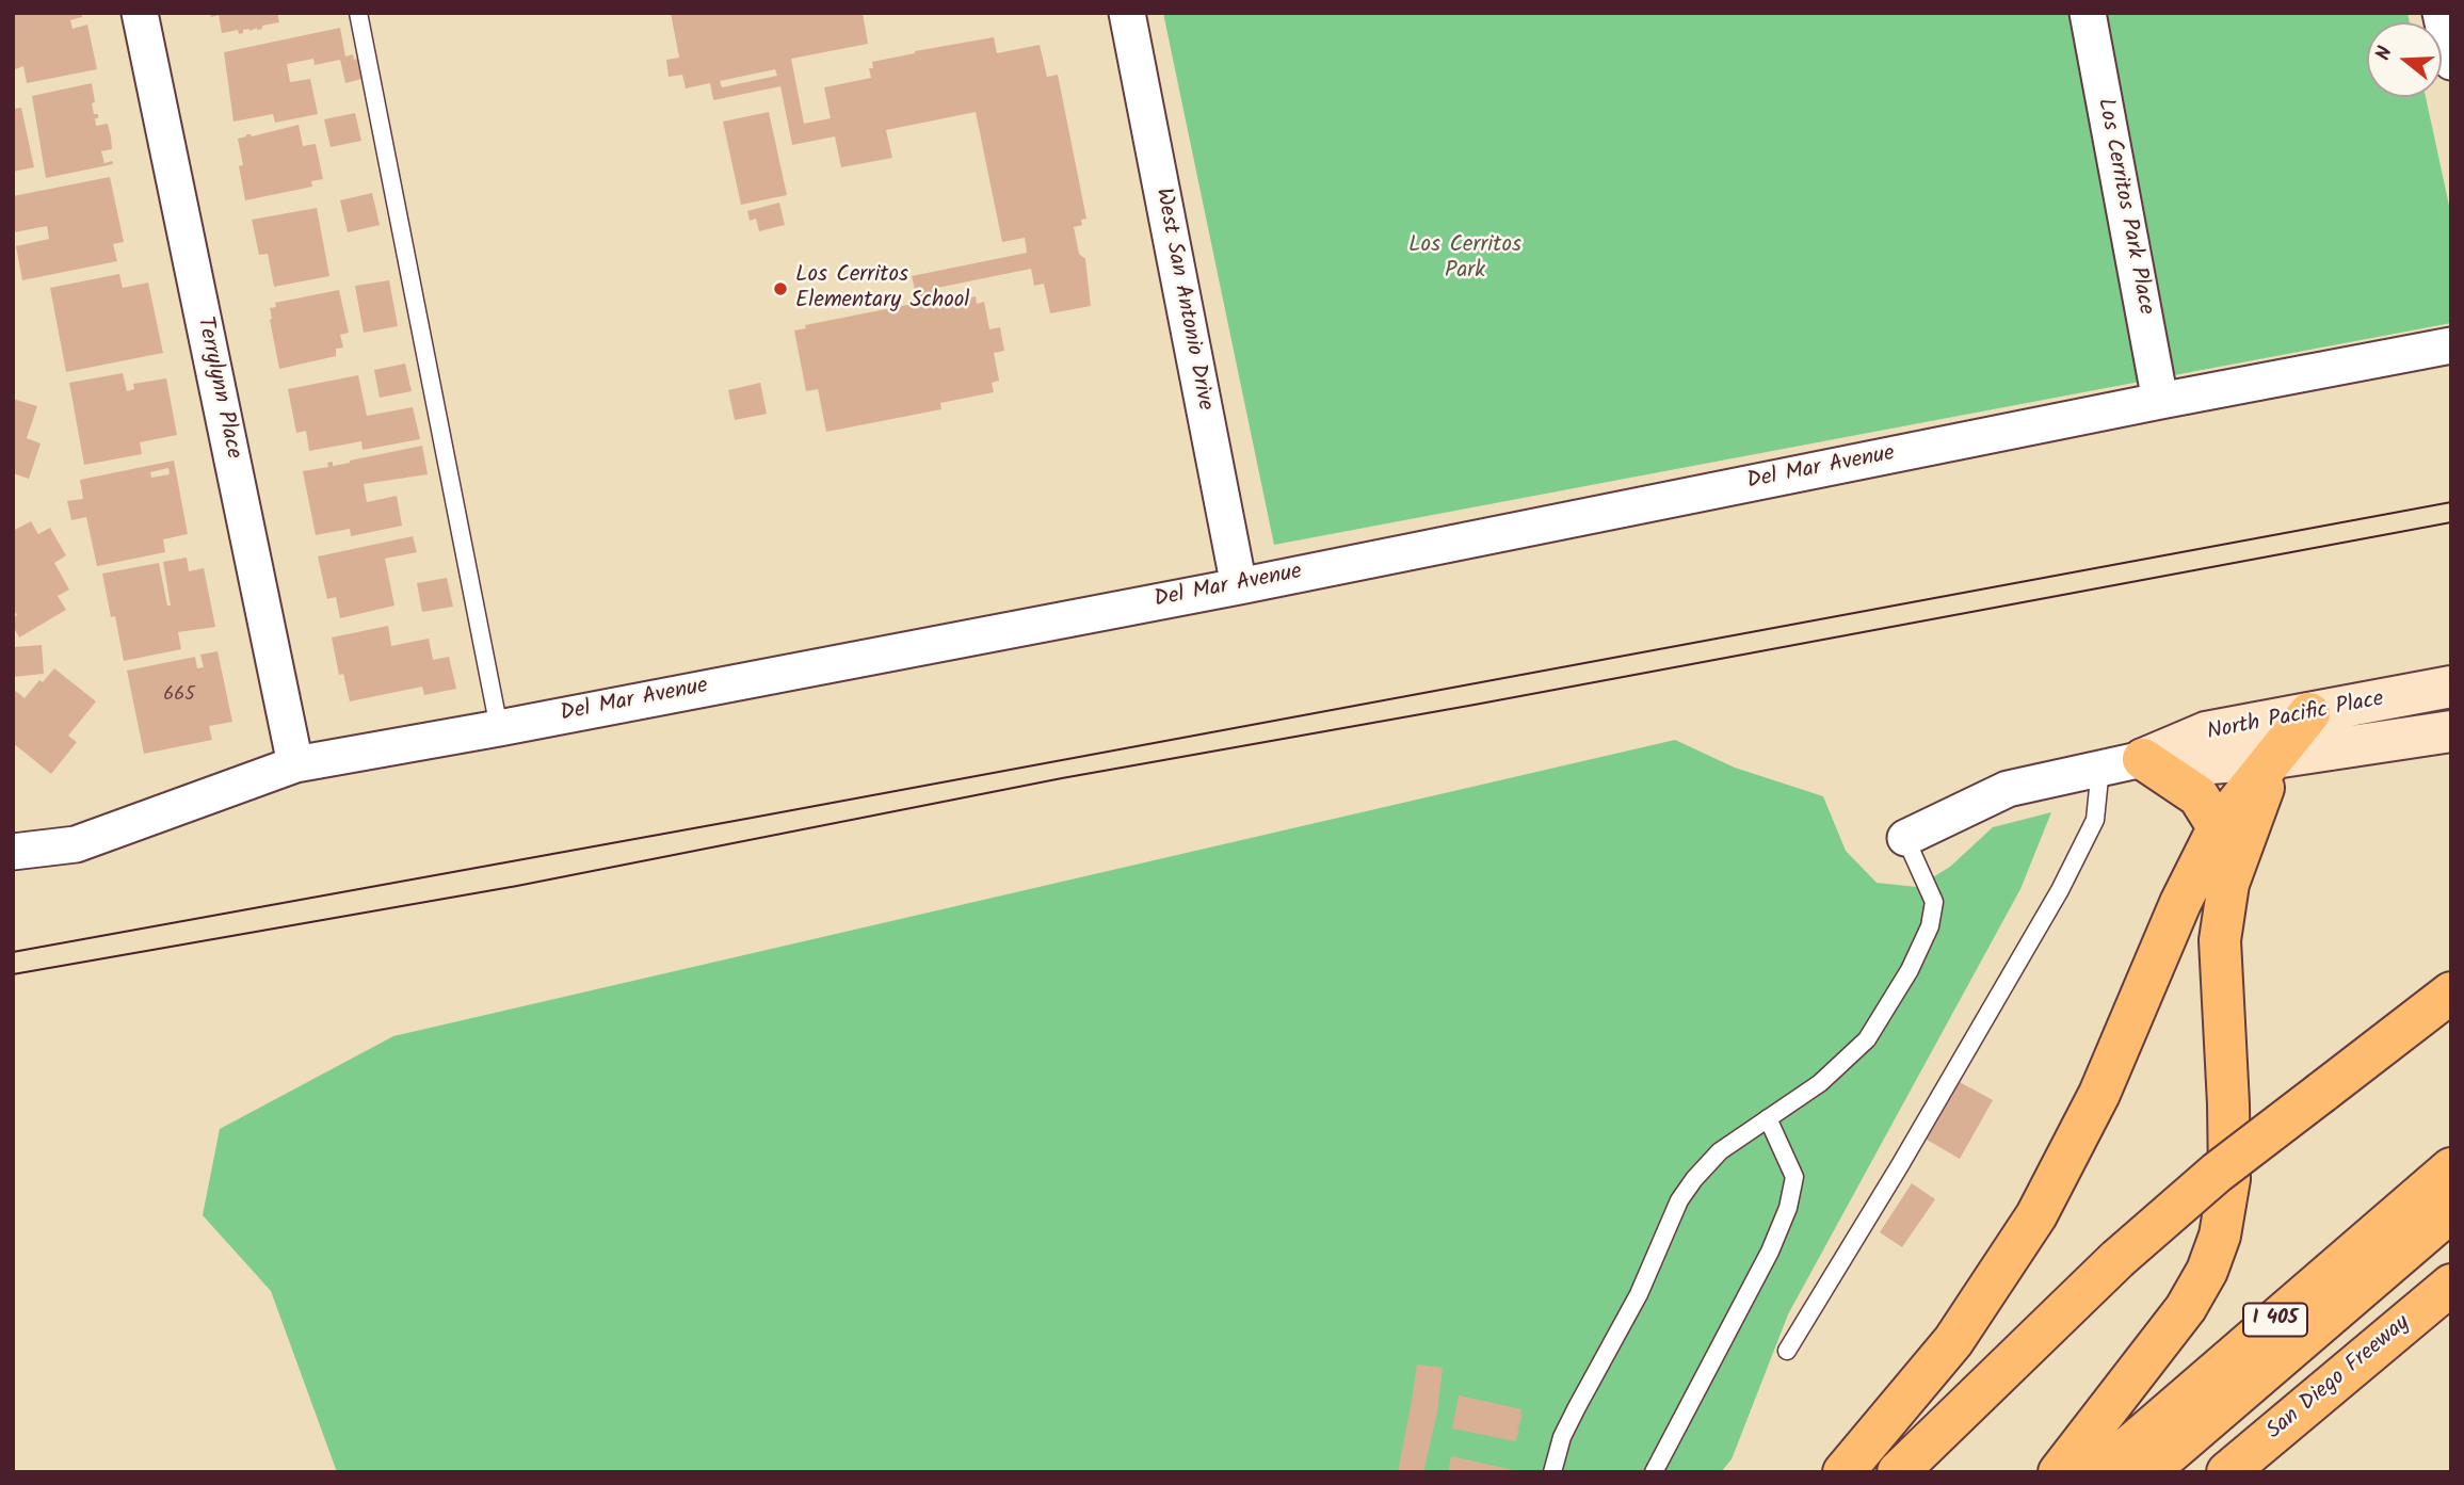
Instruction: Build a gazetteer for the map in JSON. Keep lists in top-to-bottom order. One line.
{"streets":{"highway":["I 405","San Diego Freeway"],"main road":["North Pacific Place"],"street":["Los Cerritos Park Place","West San Antonio Drive","Terrylynn Place","Del Mar Avenue"]},"crossings":[["Los Cerritos Park Place","Del Mar Avenue"],["West San Antonio Drive","Del Mar Avenue"],["Terrylynn Place","Del Mar Avenue"]],"parks":["Los Cerritos Park"],"places":["Los Cerritos Elementary School"],"house_numbers":["665"],"north":"left"}
